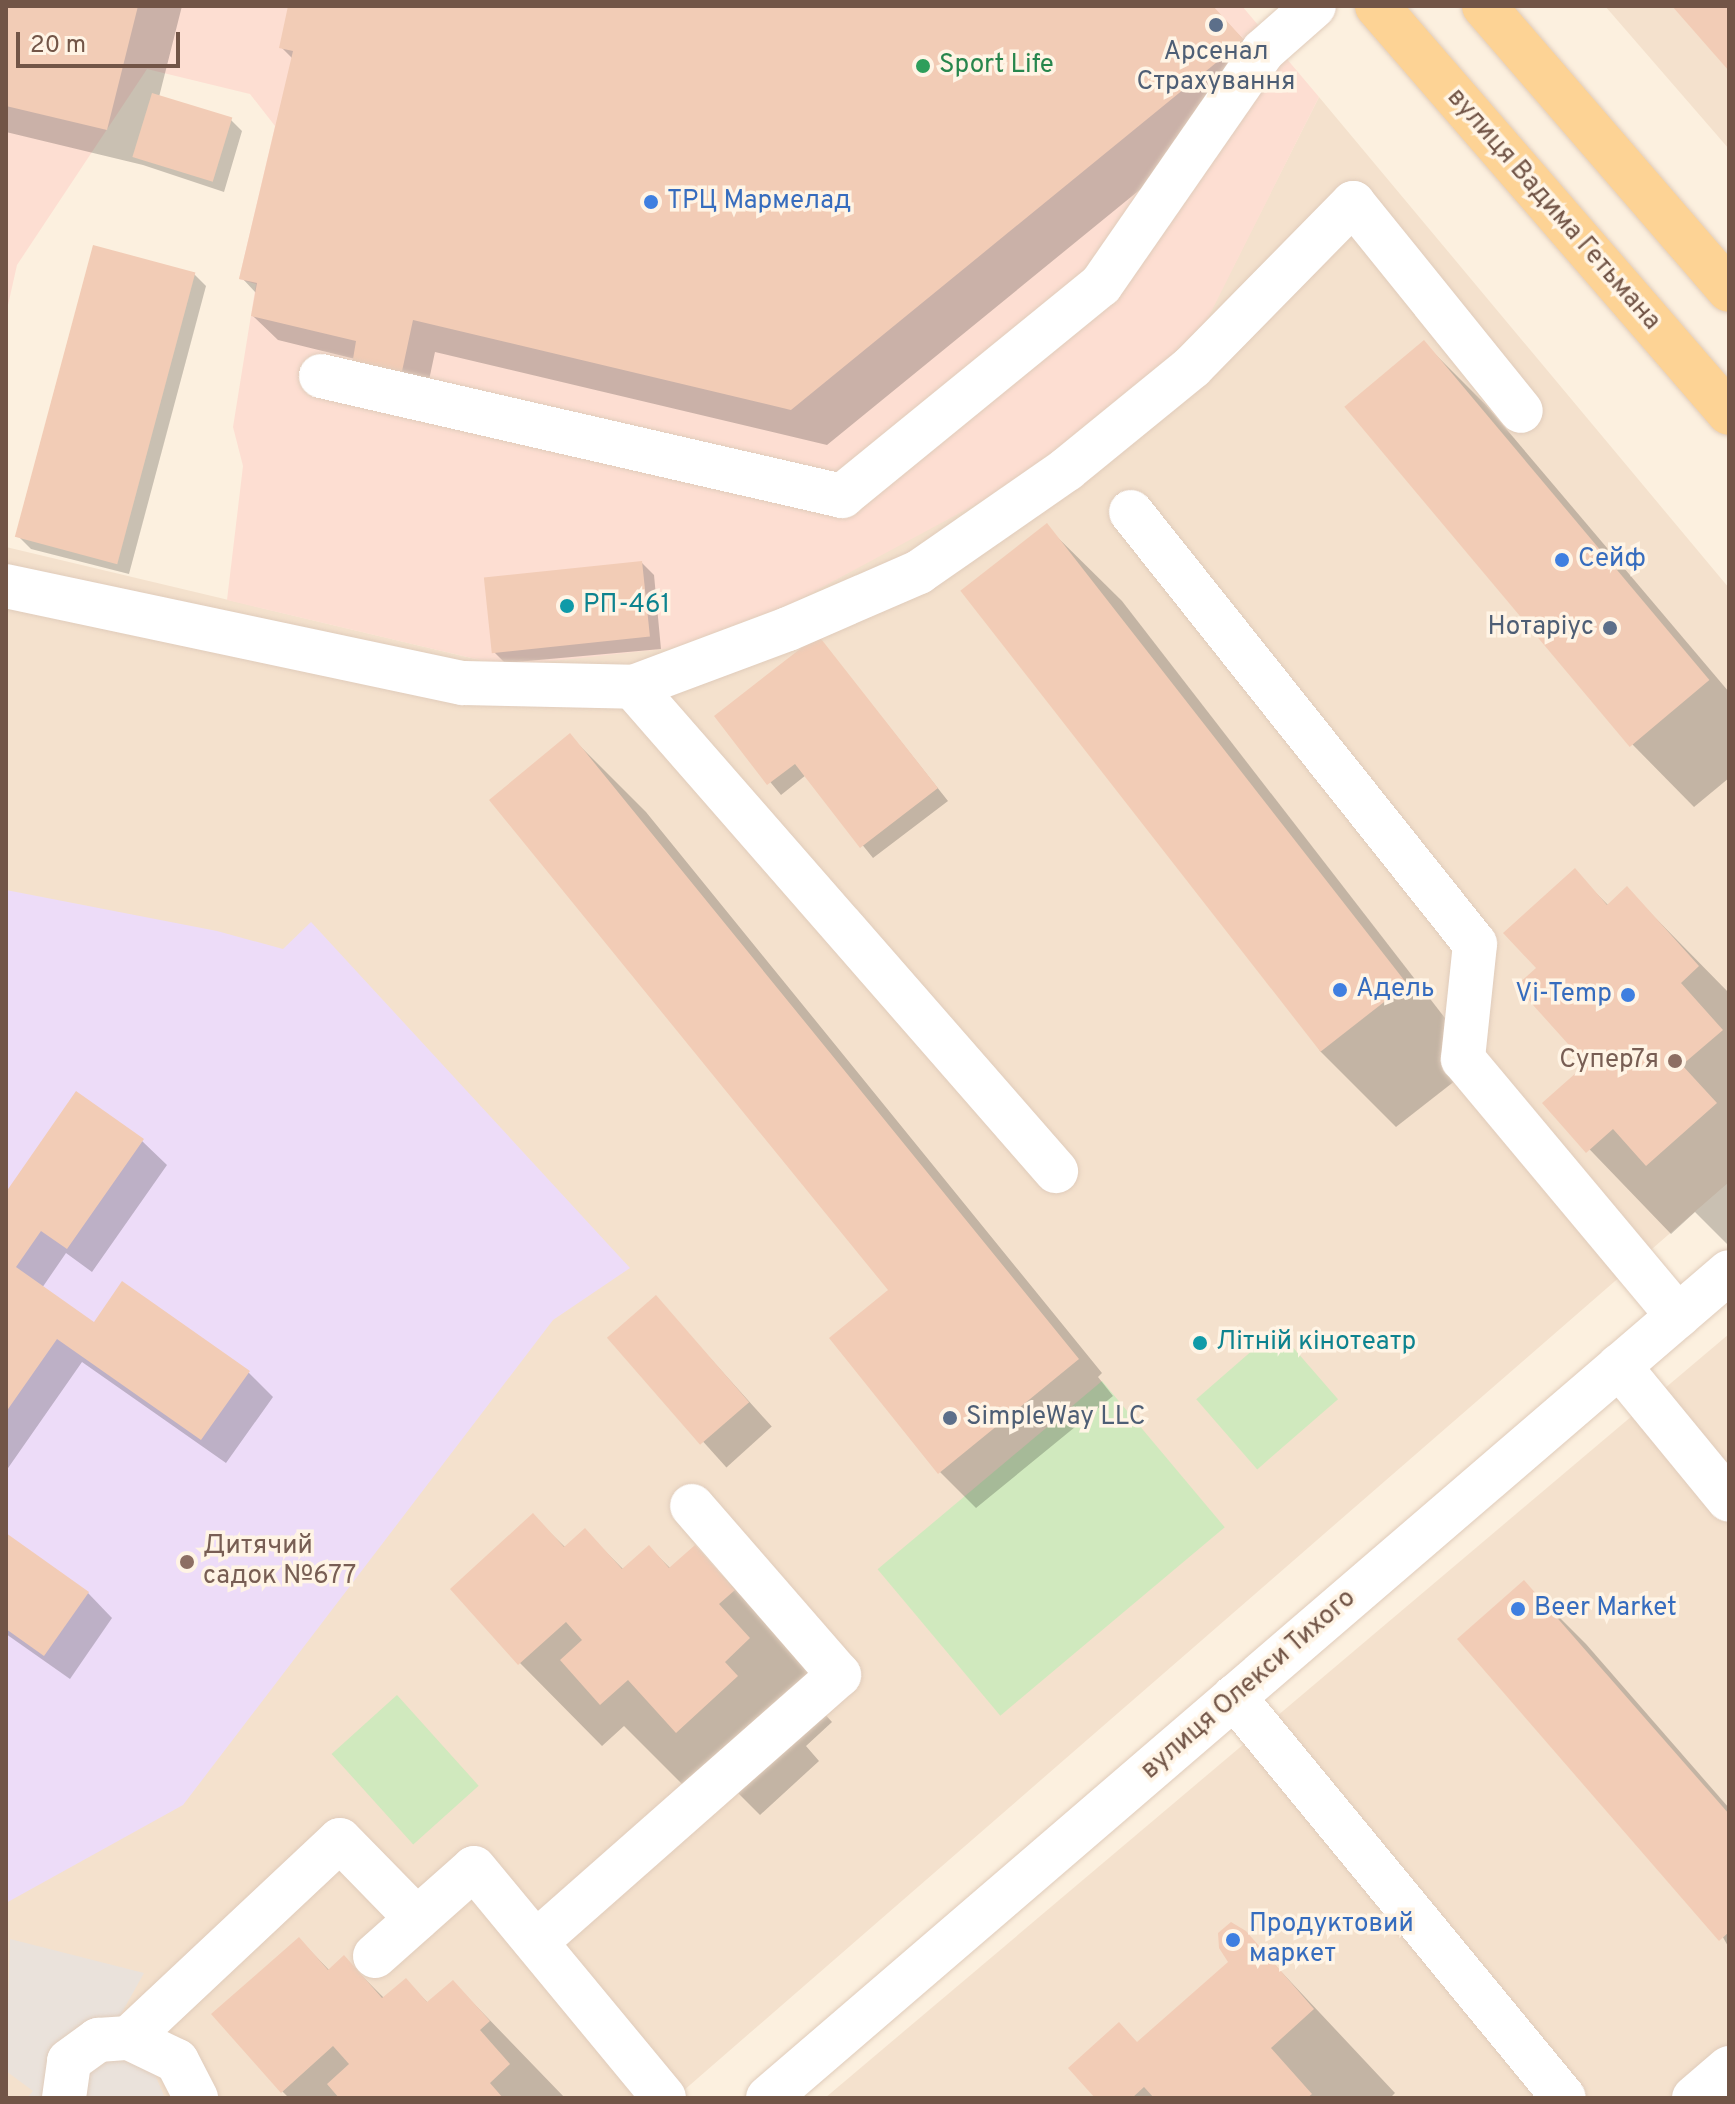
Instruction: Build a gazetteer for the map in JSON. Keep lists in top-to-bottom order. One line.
{"streets":{"main road":["вулиця Вадима Гетьмана"],"street":["вулиця Олекси Тихого"]},"places":["Арсенал Страхування","Sport Life","ТРЦ Мармелад","Сейф","РП-461","Нотаріус","Адель","Vi-Temp","Супер7я","Літній кінотеатр","SimpleWay LLC","Дитячий садок №677","Beer Market","Продуктовий маркет"],"scale_bar":"20 m"}
